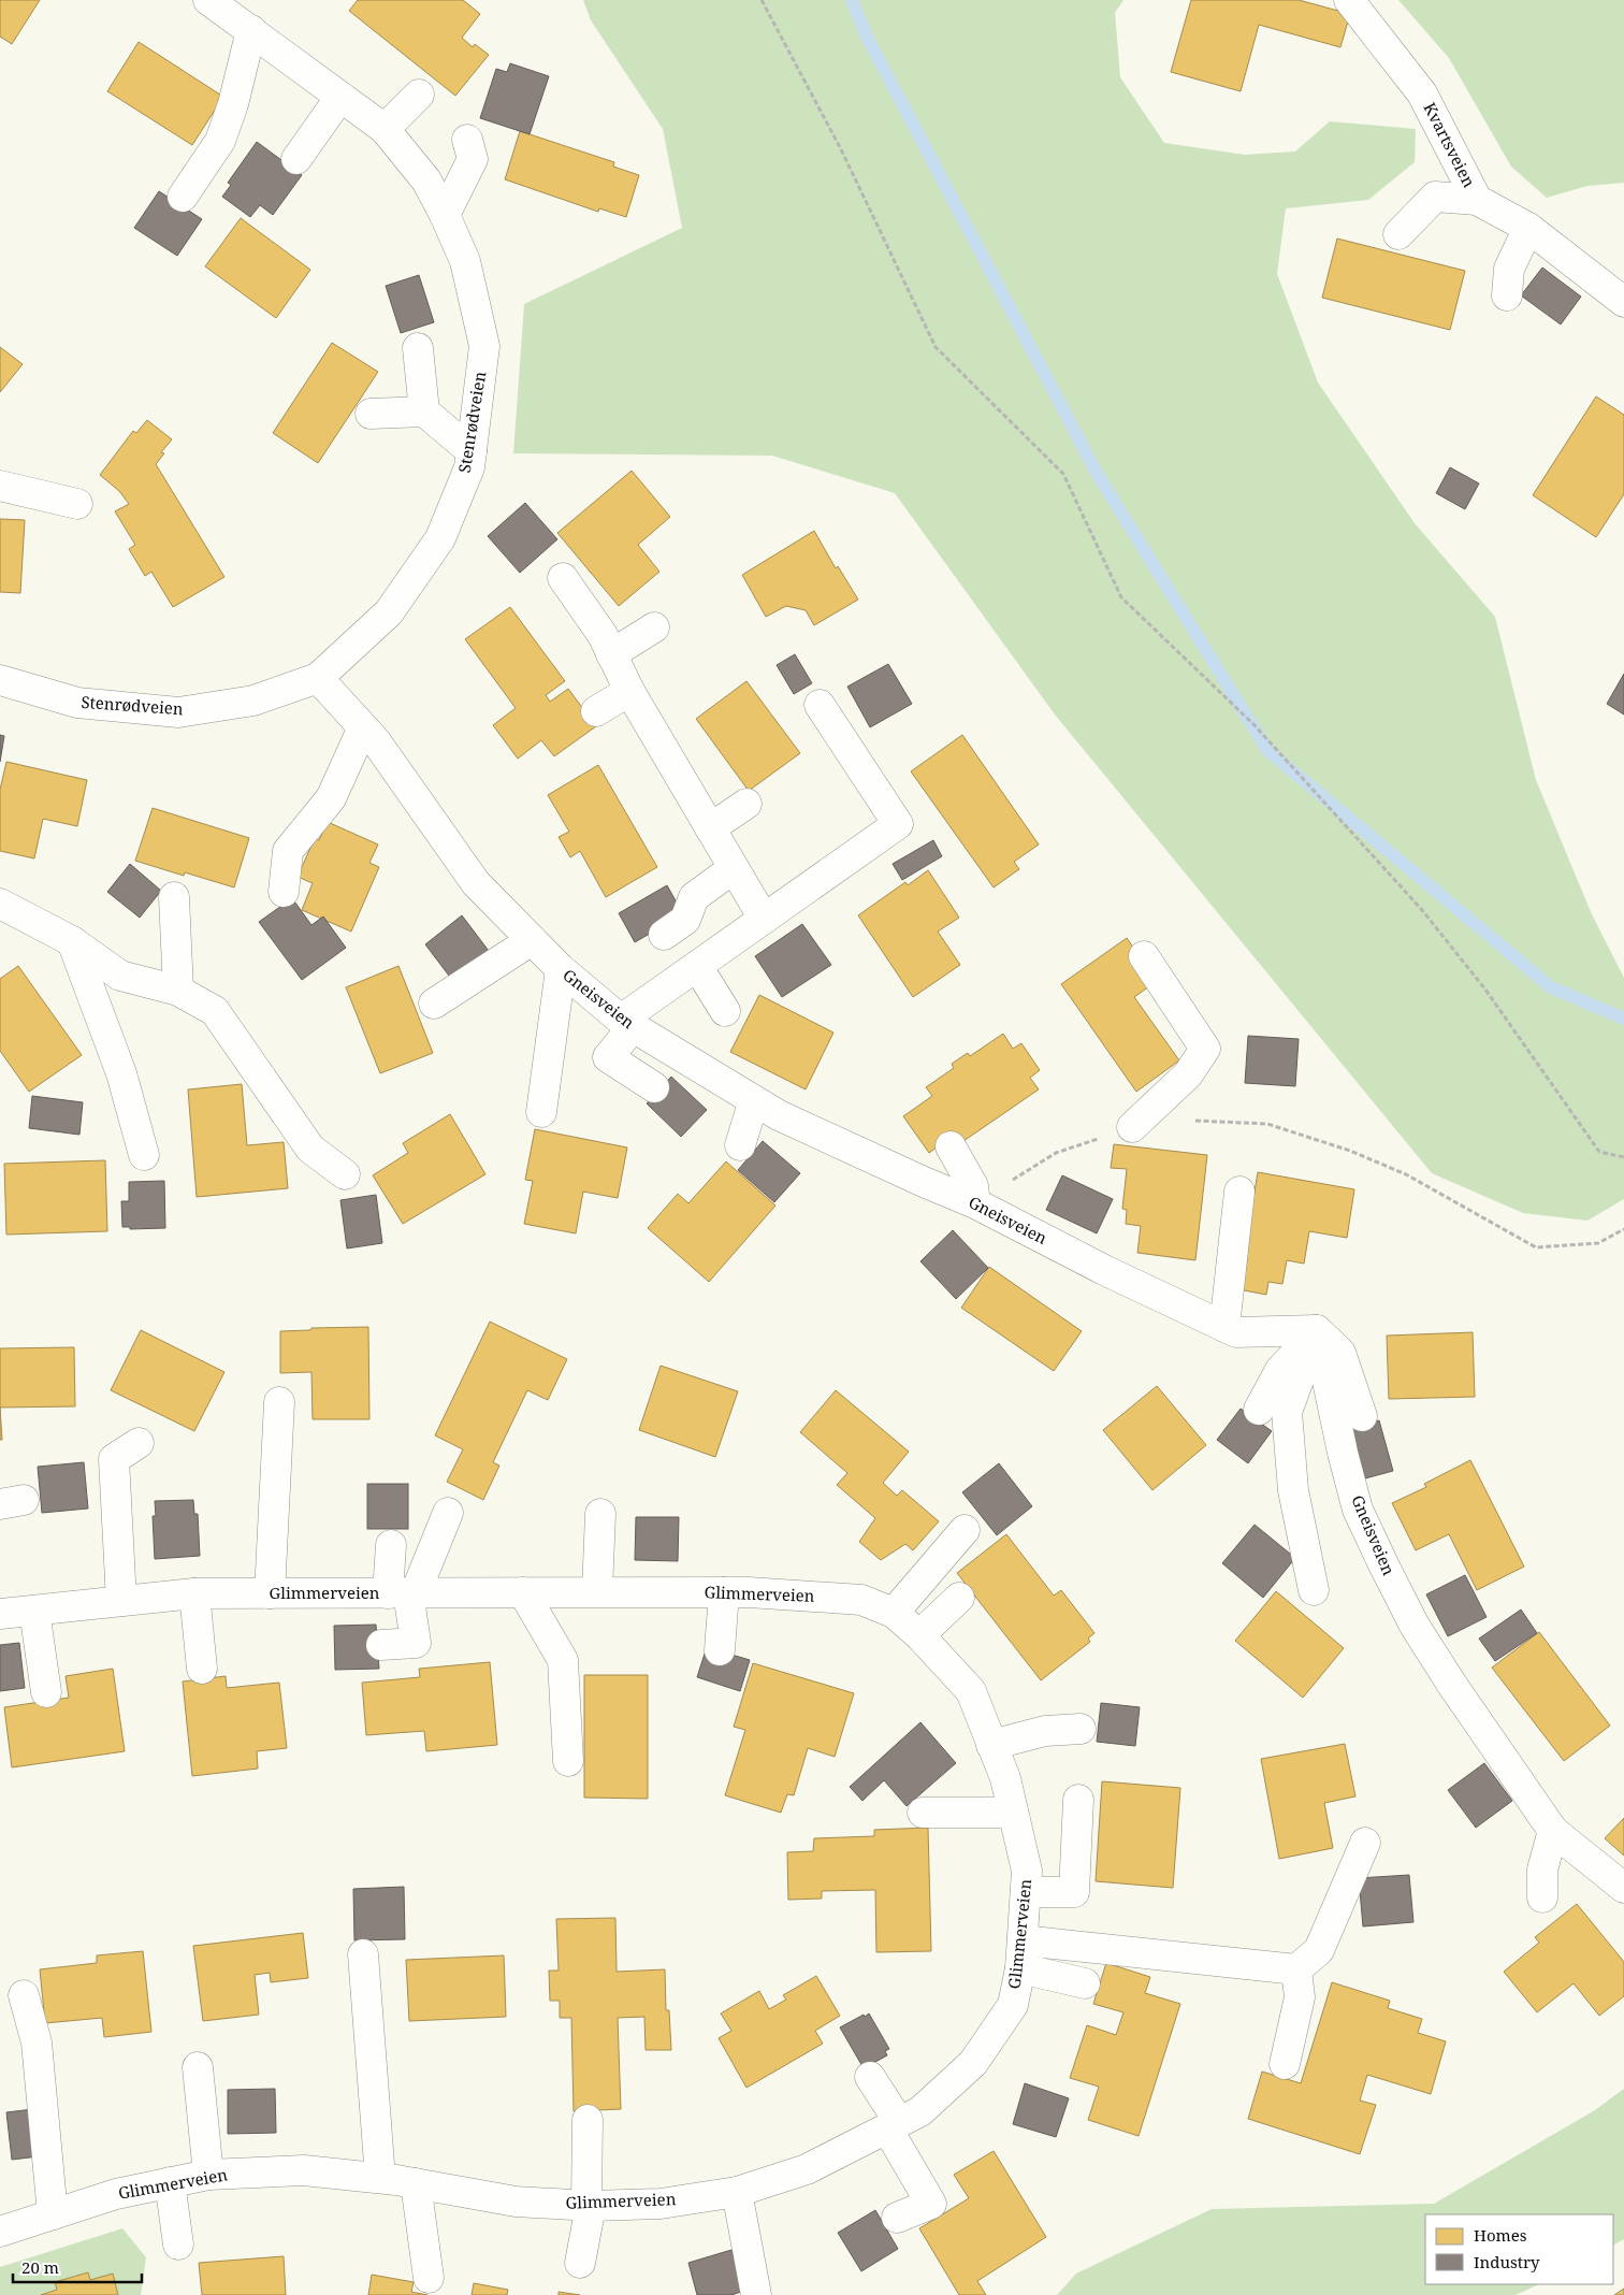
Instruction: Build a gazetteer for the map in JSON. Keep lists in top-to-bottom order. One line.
{"streets":{"street":["Kvartsveien","Stenrødveien","Gneisveien","Glimmerveien"]},"crossings":[["Stenrødveien","Gneisveien"]],"legend":["Homes","Industry"],"scale_bar":"20 m"}
